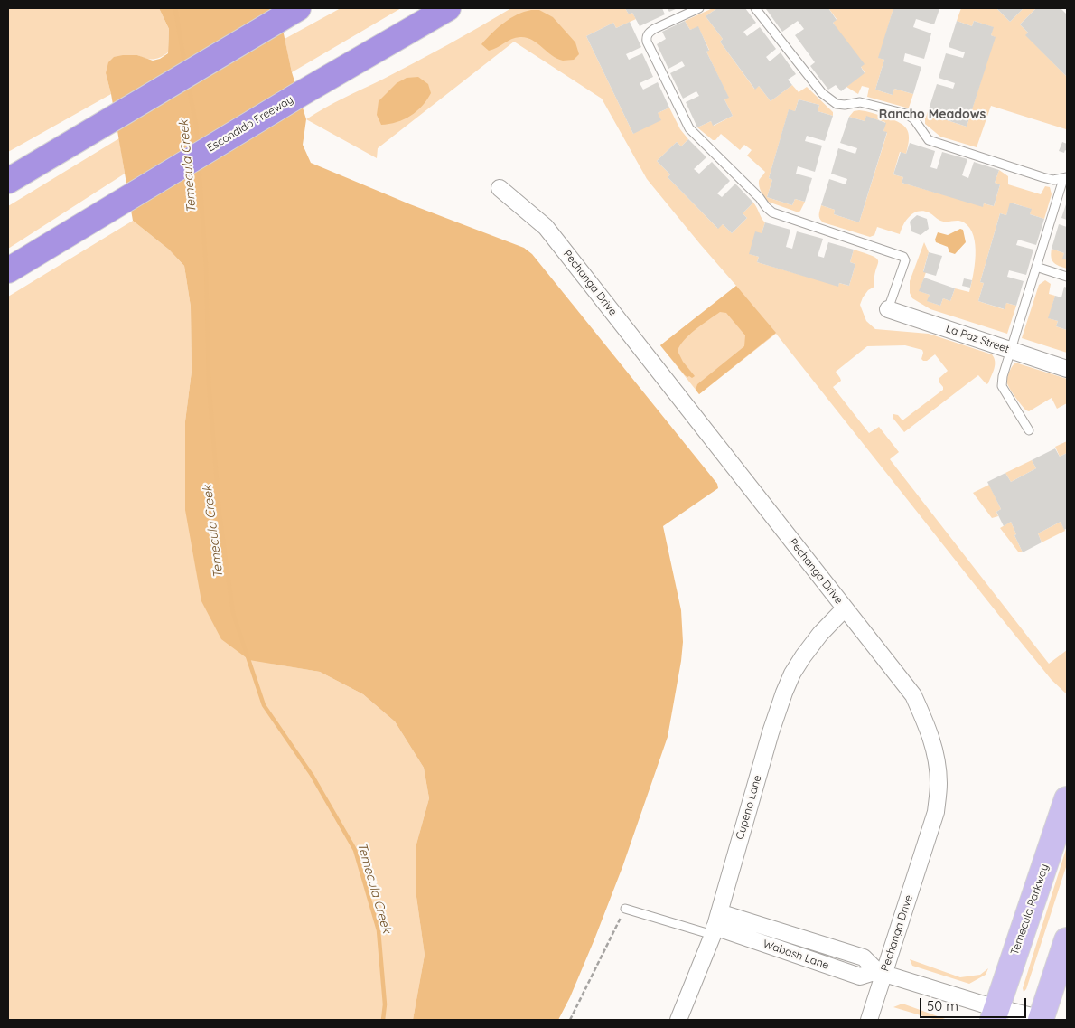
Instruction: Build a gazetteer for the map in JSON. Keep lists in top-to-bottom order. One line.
{"streets":{"highway":["Escondido Freeway"],"main road":["Temecula Parkway"],"street":["Pechanga Drive","La Paz Street","Cupeno Lane","Wabash Lane"]},"crossings":[["Pechanga Drive","Cupeno Lane"],["Pechanga Drive","Wabash Lane"],["Cupeno Lane","Wabash Lane"],["Temecula Parkway","Wabash Lane"]],"districts":["Rancho Meadows"],"water":["Temecula Creek"],"scale_bar":"50 m"}
